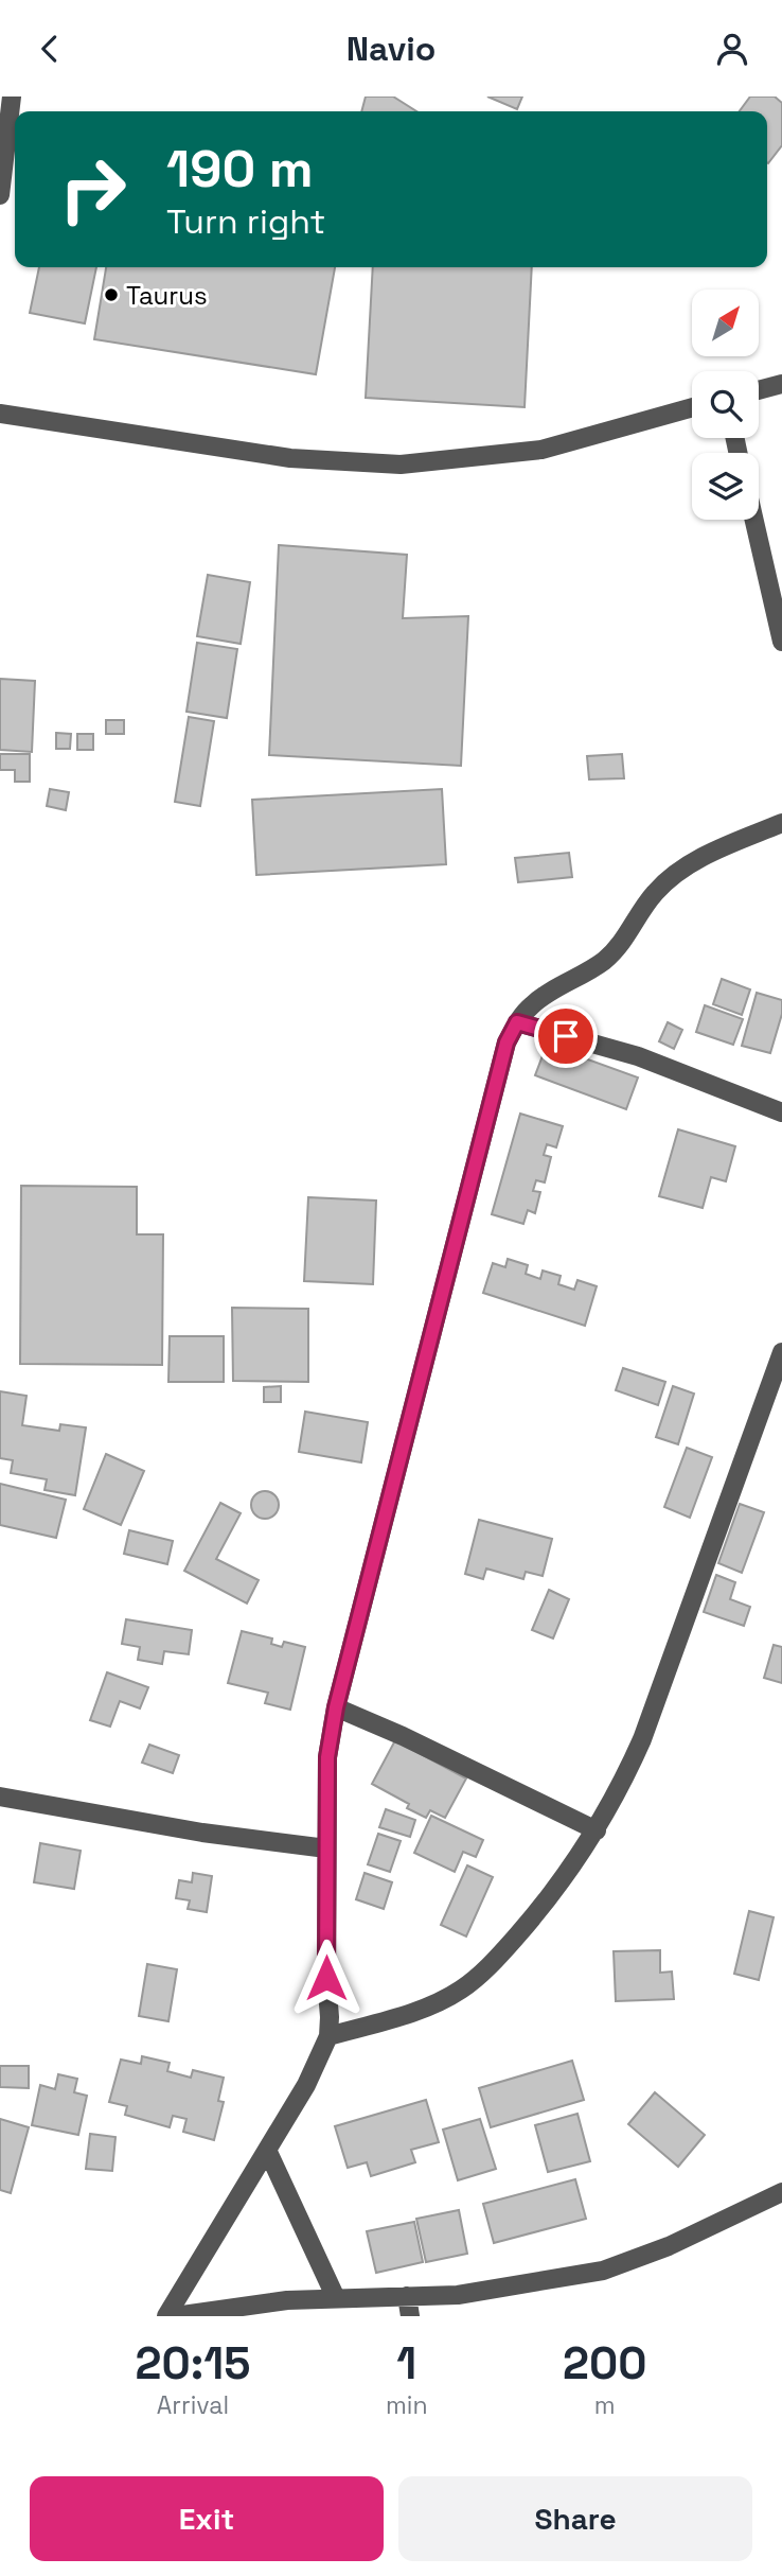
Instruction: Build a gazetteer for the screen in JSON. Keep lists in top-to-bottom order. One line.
{"places":["Taurus"],"north":"top right","page":{"header":"Navio","turn":["190 m","Turn right"],"eta":["20:15","Arrival","1","min","200","m"],"buttons":["Exit","Share"]}}
